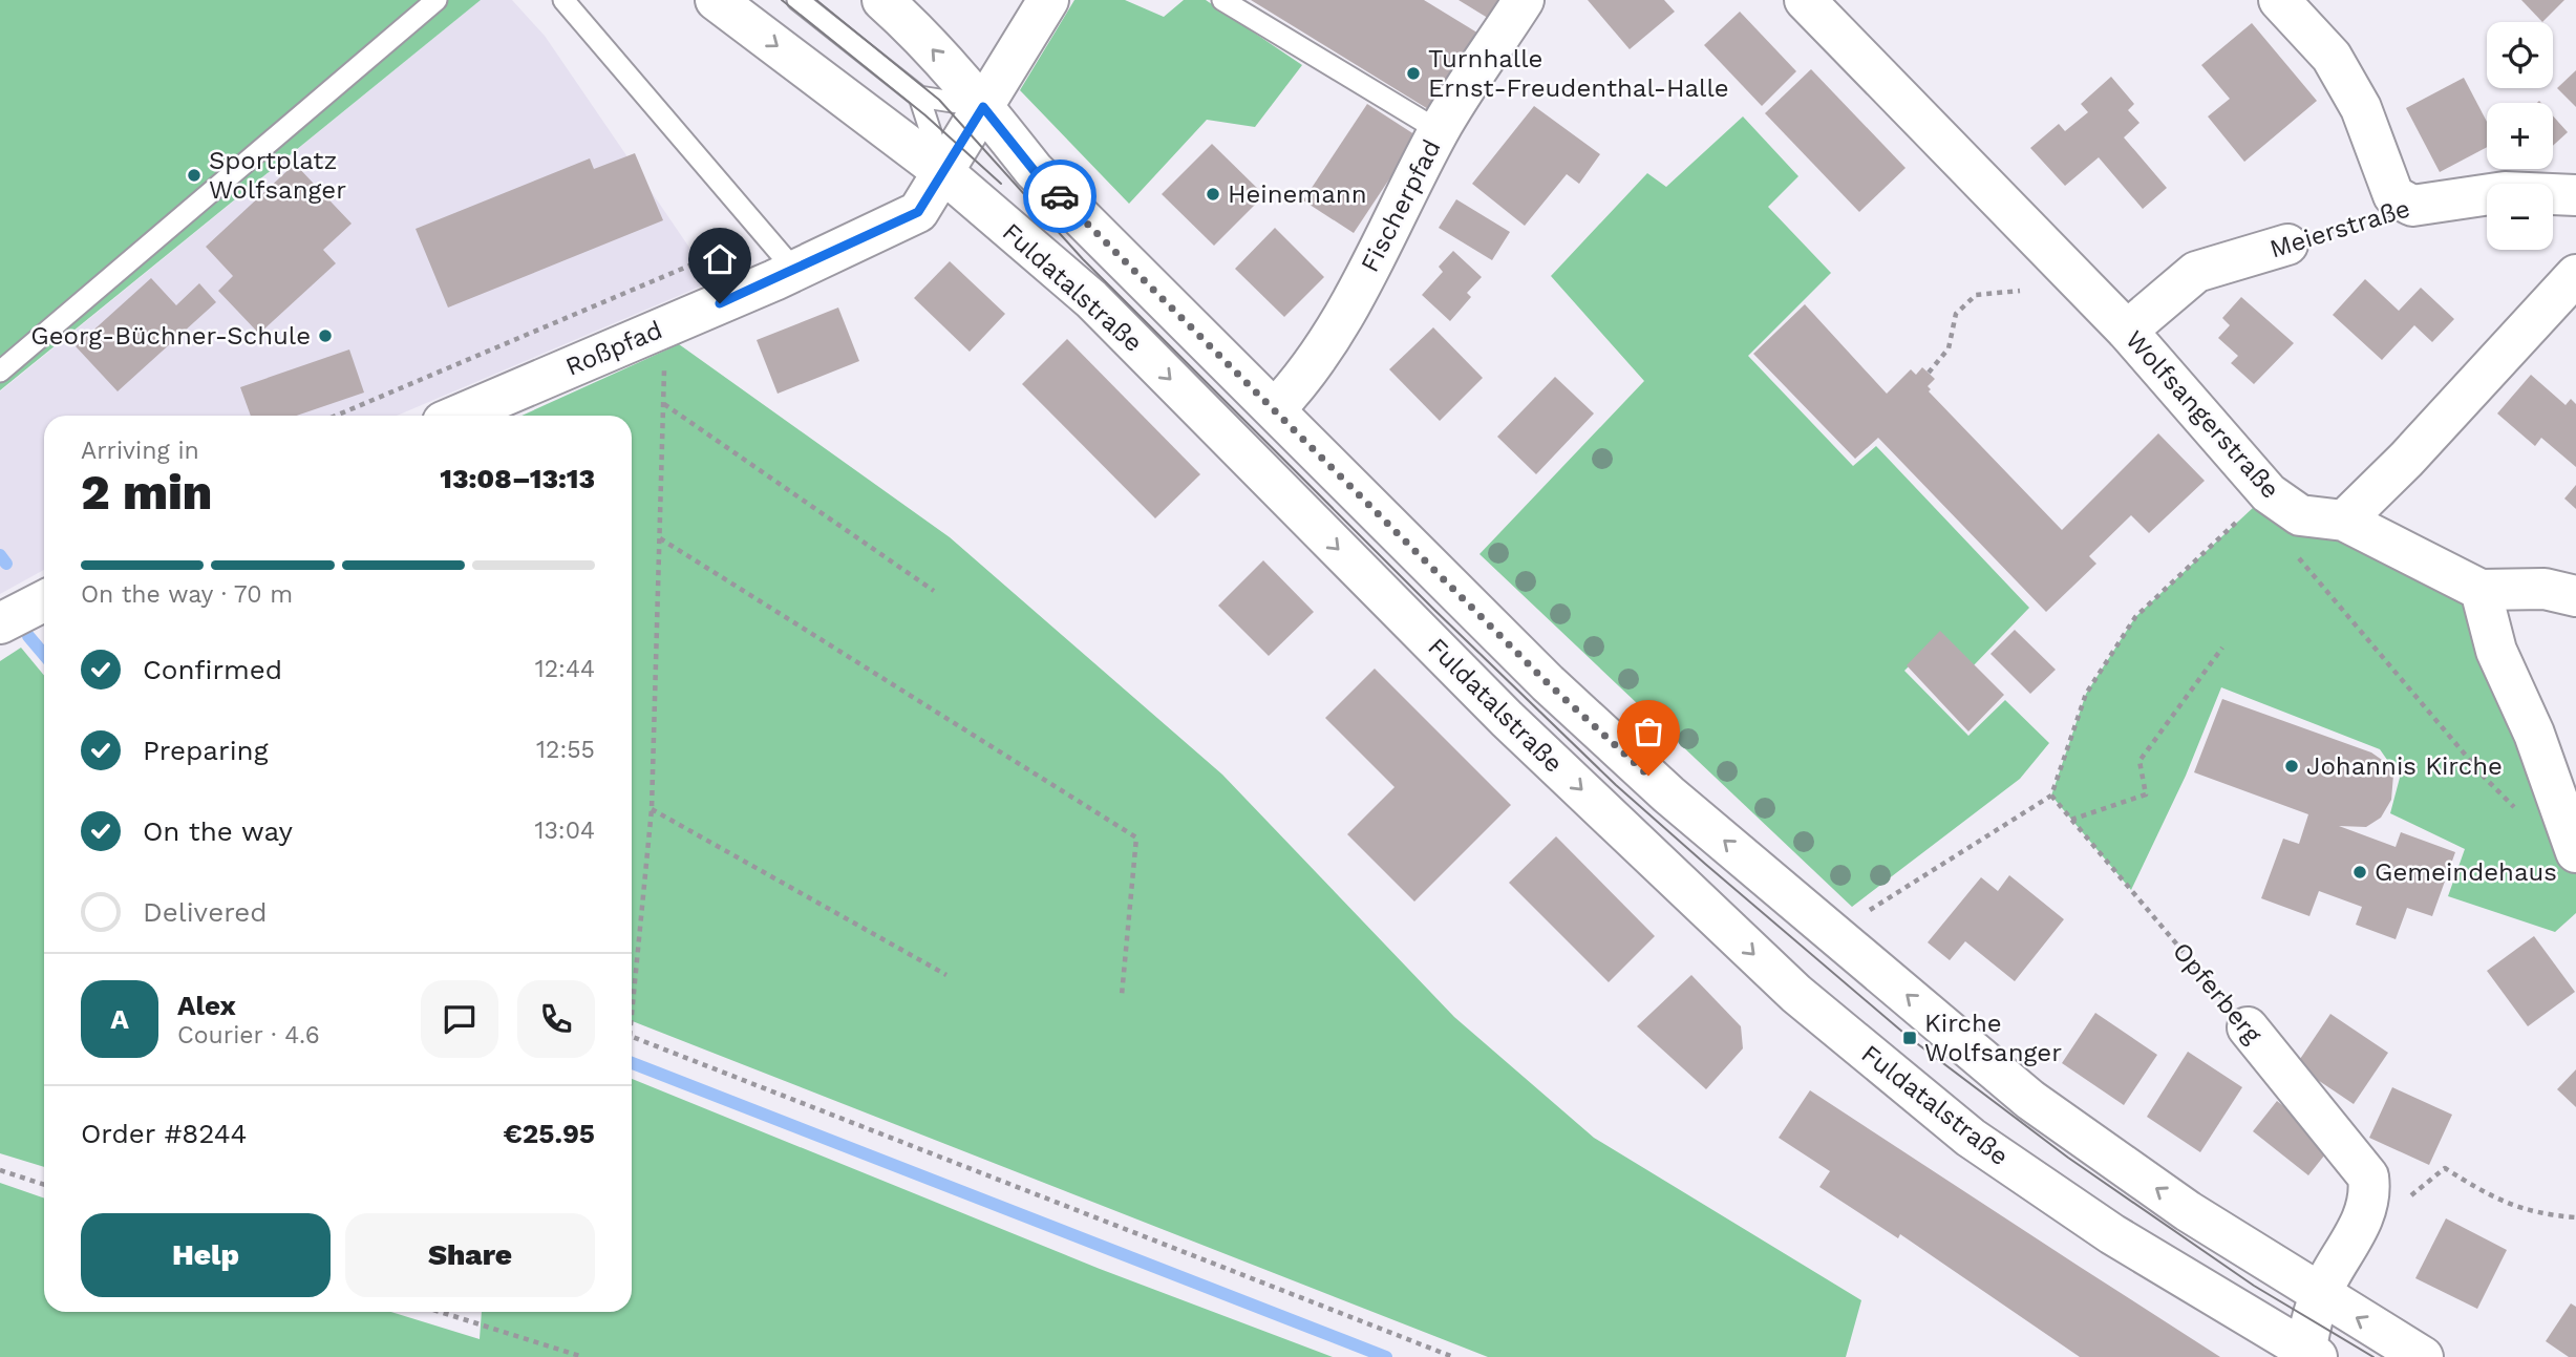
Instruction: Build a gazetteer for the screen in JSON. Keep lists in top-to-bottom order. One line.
{"streets":{"main road":["Fischerpfad","Meierstraße","Fuldatalstraße","Roßpfad","Wolfsangerstraße","Opferberg"]},"crossings":[["Fischerpfad","Fuldatalstraße"],["Meierstraße","Wolfsangerstraße"],["Fuldatalstraße","Roßpfad"]],"places":{"other":["Turnhalle Ernst‐Freudenthal‐Halle","Sportplatz Wolfsanger","Heinemann","Georg-Büchner-Schule","Johannis Kirche","Gemeindehaus"],"transit":["Kirche Wolfsanger"]},"page":{"map_buttons":["+","−"],"heading":["2 min","Arriving in","13:08–13:13"],"panel":["Alex","Courier · 4.6","Order #8244","€25.95"],"bar":"On the way · 70 m","list":[["Confirmed","12:44"],["Preparing","12:55"],["On the way","13:04"],"Delivered"],"round":"A","buttons":["Help","Share"]}}
